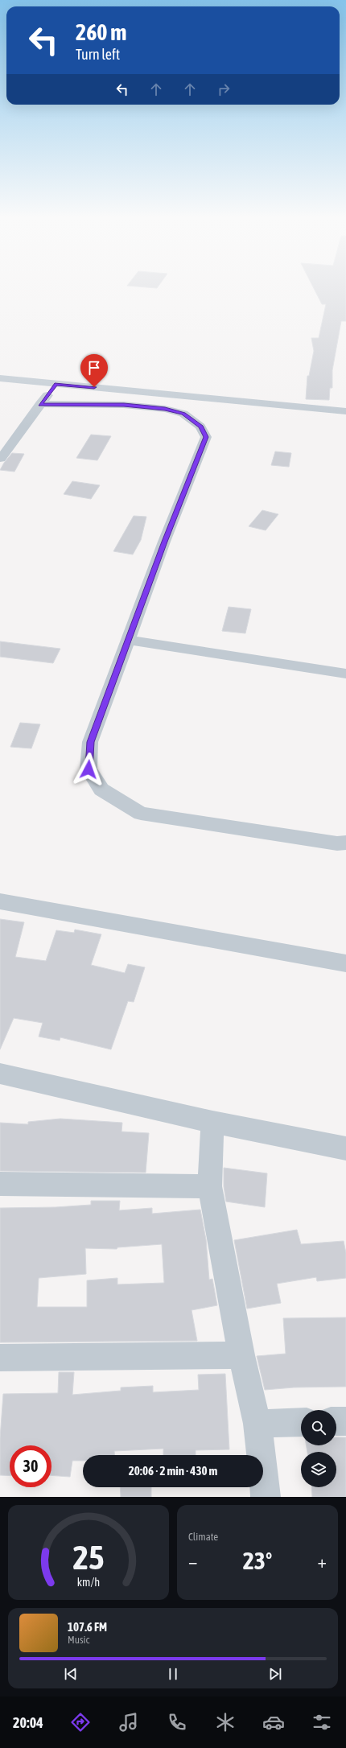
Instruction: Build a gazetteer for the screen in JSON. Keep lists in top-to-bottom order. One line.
{"page":{"turn":["260 m","Turn left"],"limit":"30","trip":"20:06 · 2 min · 430 m","tile":"Climate","heat":["−","23°","+"],"song":["107.6 FM","Music"],"tabs":"20:04","gauge":["25","km/h"]}}
